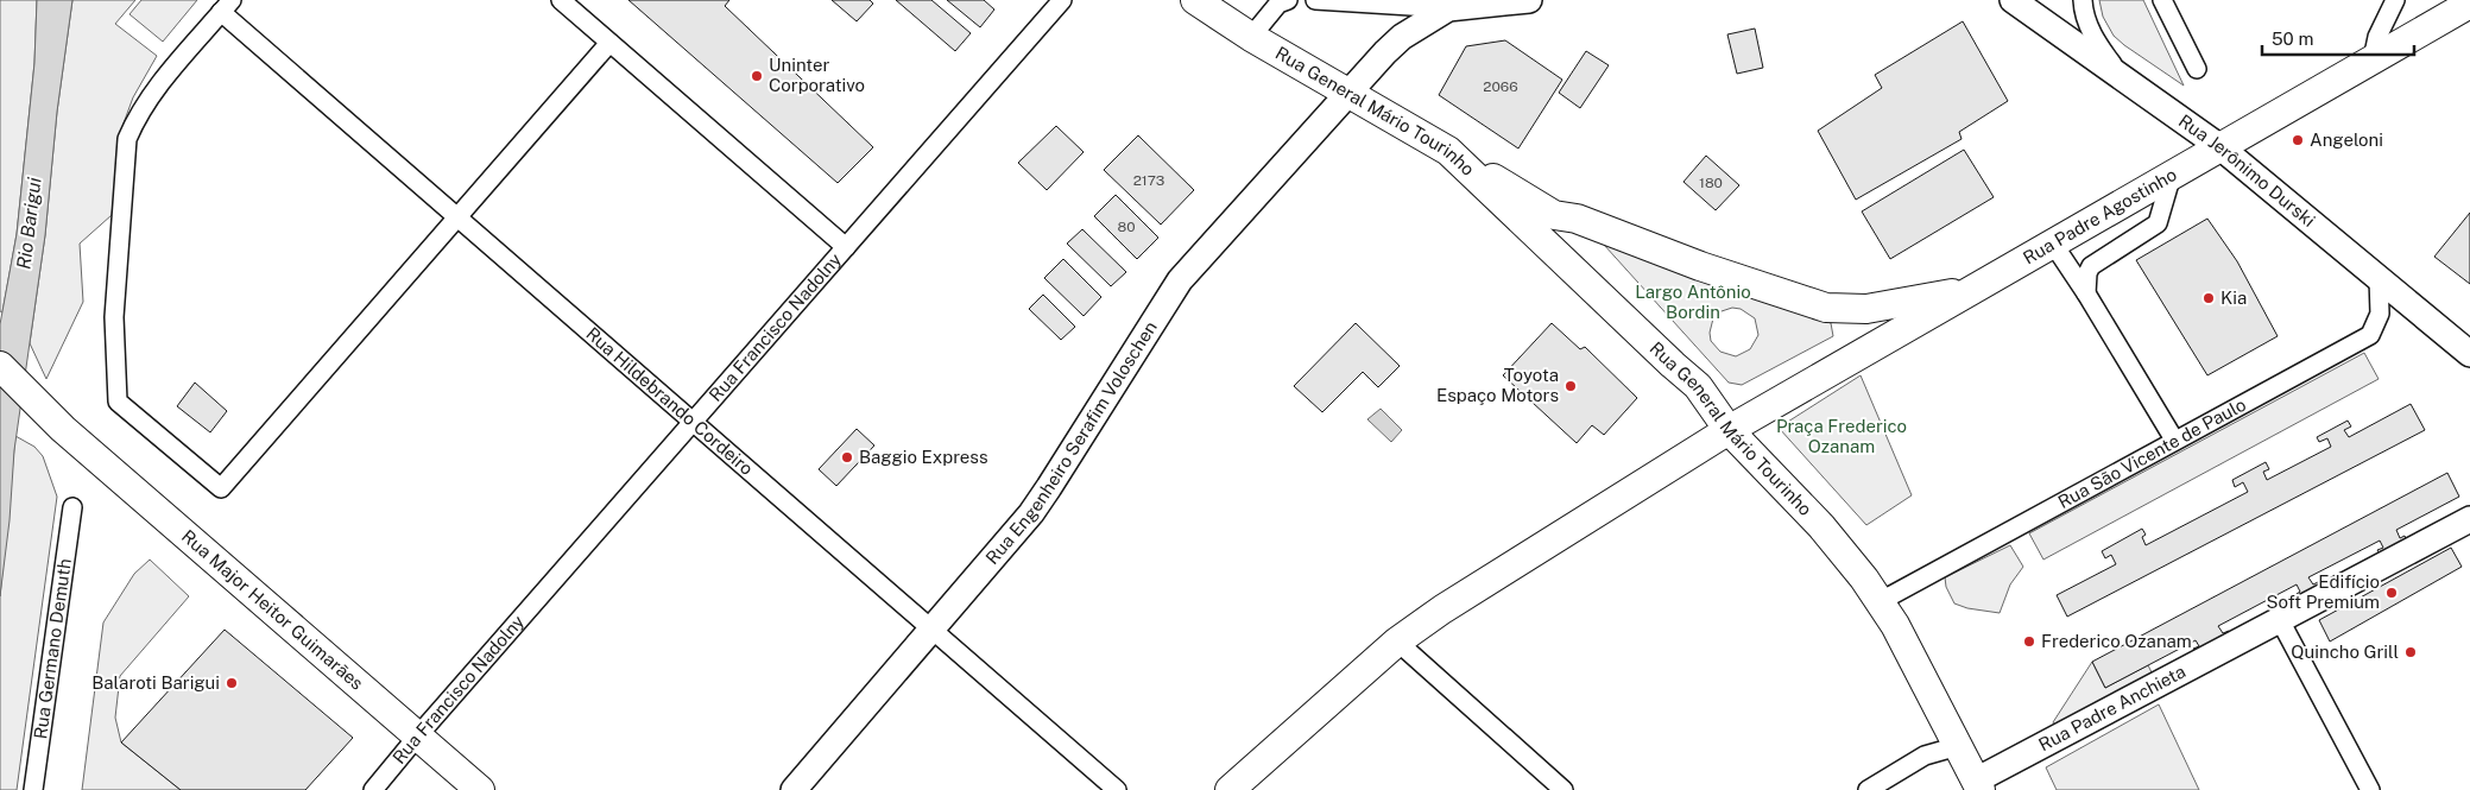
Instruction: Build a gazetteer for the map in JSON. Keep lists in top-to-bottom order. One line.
{"streets":{"main road":["Rua General Mário Tourinho","Rua Padre Agostinho","Rua Major Heitor Guimarães"],"street":["Rua Jerônimo Durski","Rua Francisco Nadolny","Rua Hildebrando Cordeiro","Rua Engenheiro Serafim Voloschen","Rua São Vicente de Paulo","Rua Germano Demuth","Rua Padre Anchieta"]},"crossings":[["Rua General Mário Tourinho","Rua Padre Agostinho"],["Rua General Mário Tourinho","Rua Engenheiro Serafim Voloschen"],["Rua General Mário Tourinho","Rua São Vicente de Paulo"],["Rua General Mário Tourinho","Rua Padre Anchieta"],["Rua Jerônimo Durski","Rua Padre Agostinho"],["Rua Jerônimo Durski","Rua São Vicente de Paulo"],["Rua Francisco Nadolny","Rua Hildebrando Cordeiro"],["Rua Francisco Nadolny","Rua Major Heitor Guimarães"],["Rua Hildebrando Cordeiro","Rua Engenheiro Serafim Voloschen"]],"water":["Rio Barigui"],"parks":["Largo Antônio Bordin","Praça Frederico Ozanam"],"places":["Uninter Corporativo","Angeloni","Kia","Toyota Espaço Motors","Baggio Express","Edifício Soft Premium","Frederico Ozanam","Quincho Grill","Balaroti Barigui"],"house_numbers":["2066","2173","180","80"],"scale_bar":"50 m"}
